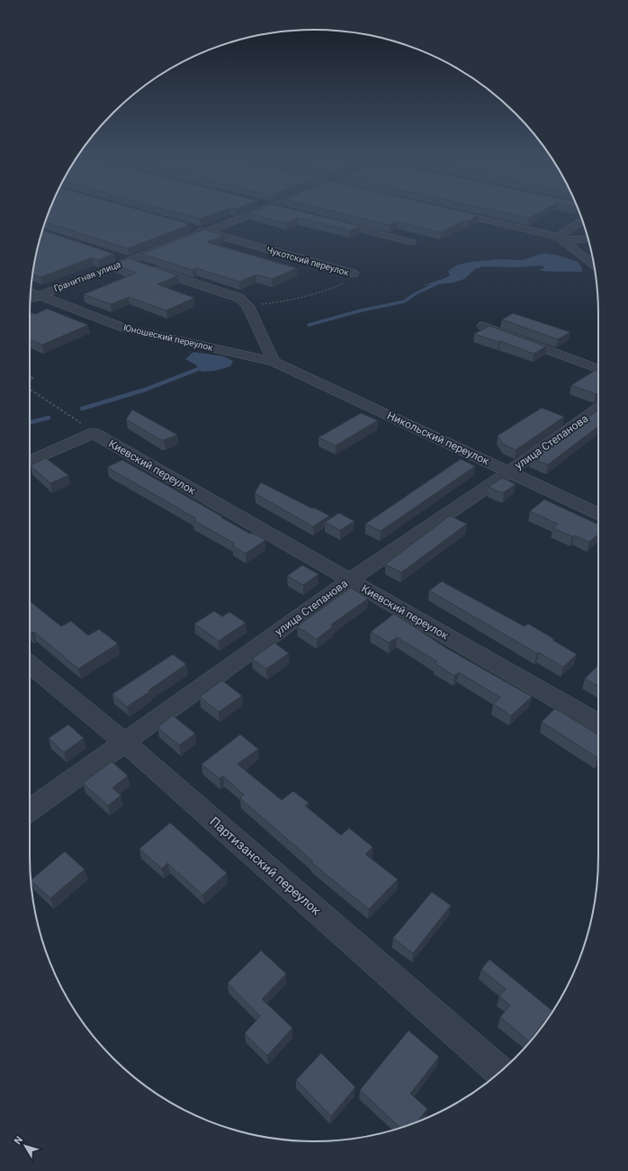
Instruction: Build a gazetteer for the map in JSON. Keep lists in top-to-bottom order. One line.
{"streets":{"street":["Чукотский переулок","Гранитная улица","Юношеский переулок","Никольский переулок","улица Степанова","Киевский переулок","Партизанский переулок"]},"crossings":[["Чукотский переулок","Гранитная улица"],["Гранитная улица","Юношеский переулок"],["Юношеский переулок","Никольский переулок"],["Никольский переулок","улица Степанова"],["улица Степанова","Киевский переулок"],["улица Степанова","Партизанский переулок"]],"north":"top left"}
